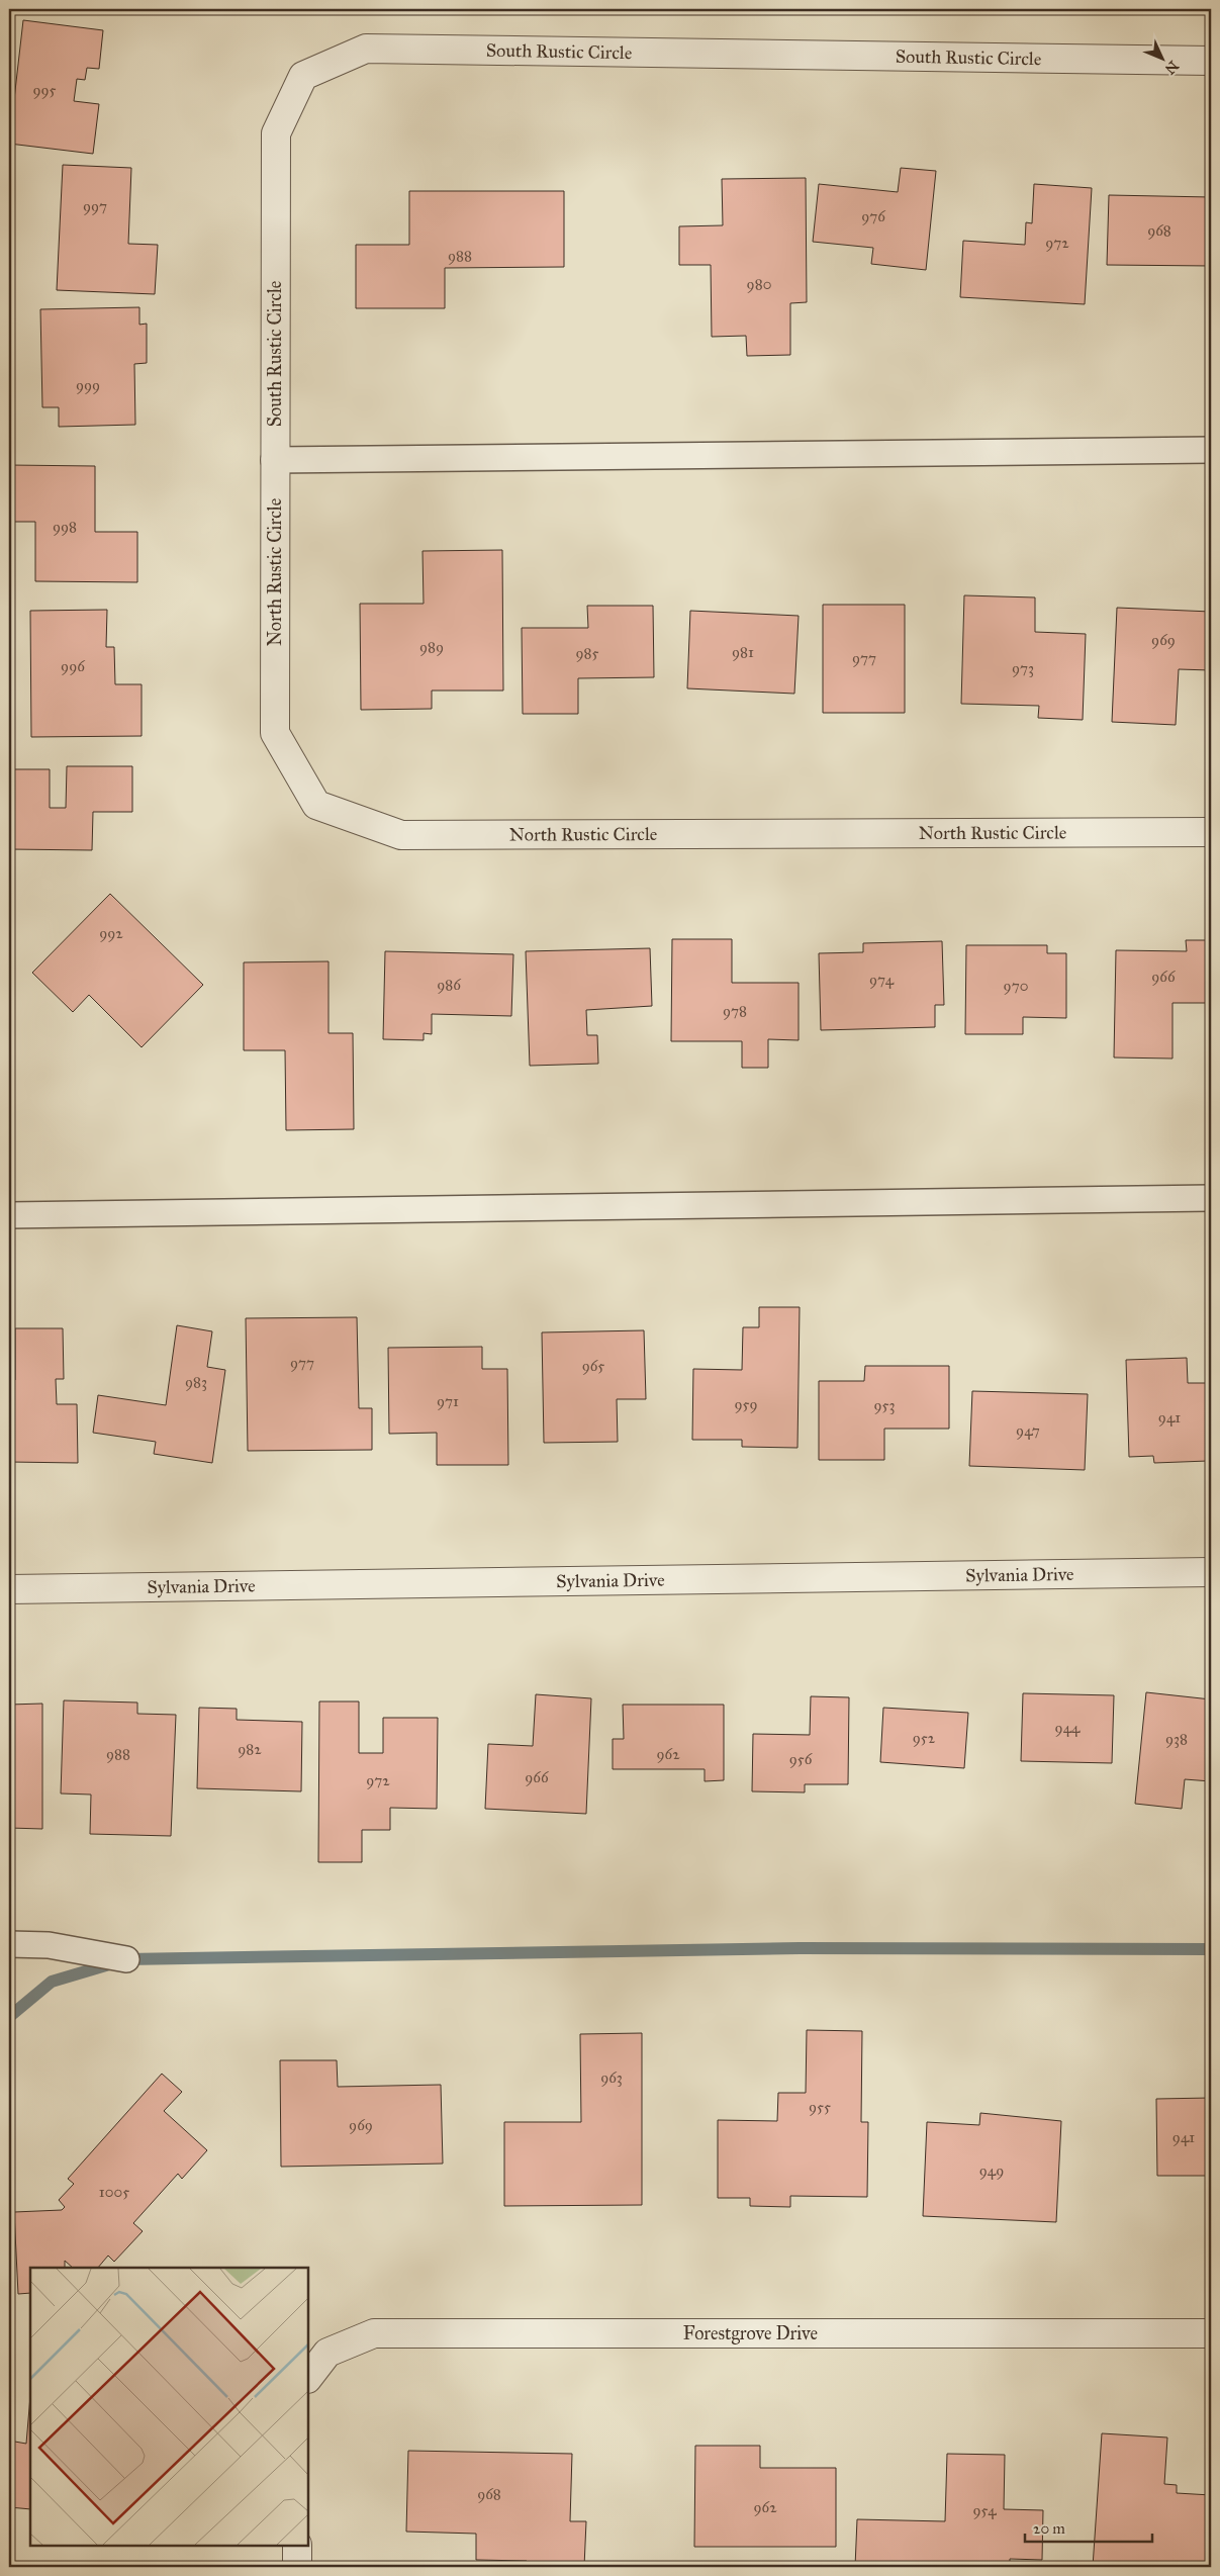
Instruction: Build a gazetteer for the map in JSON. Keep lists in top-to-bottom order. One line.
{"streets":{"street":["South Rustic Circle","North Rustic Circle","Sylvania Drive","Forestgrove Drive"]},"crossings":[["South Rustic Circle","North Rustic Circle"]],"house_numbers":["995","997","976","968","972","988","980","999","998","969","989","981","985","977","996","973","992","966","974","986","970","978","977","965","983","971","959","953","941","947","944","952","938","982","988","962","956","966","972","963","955","969","941","949","1005","968","962","954"],"scale_bar":"20 m","north":"bottom right"}
